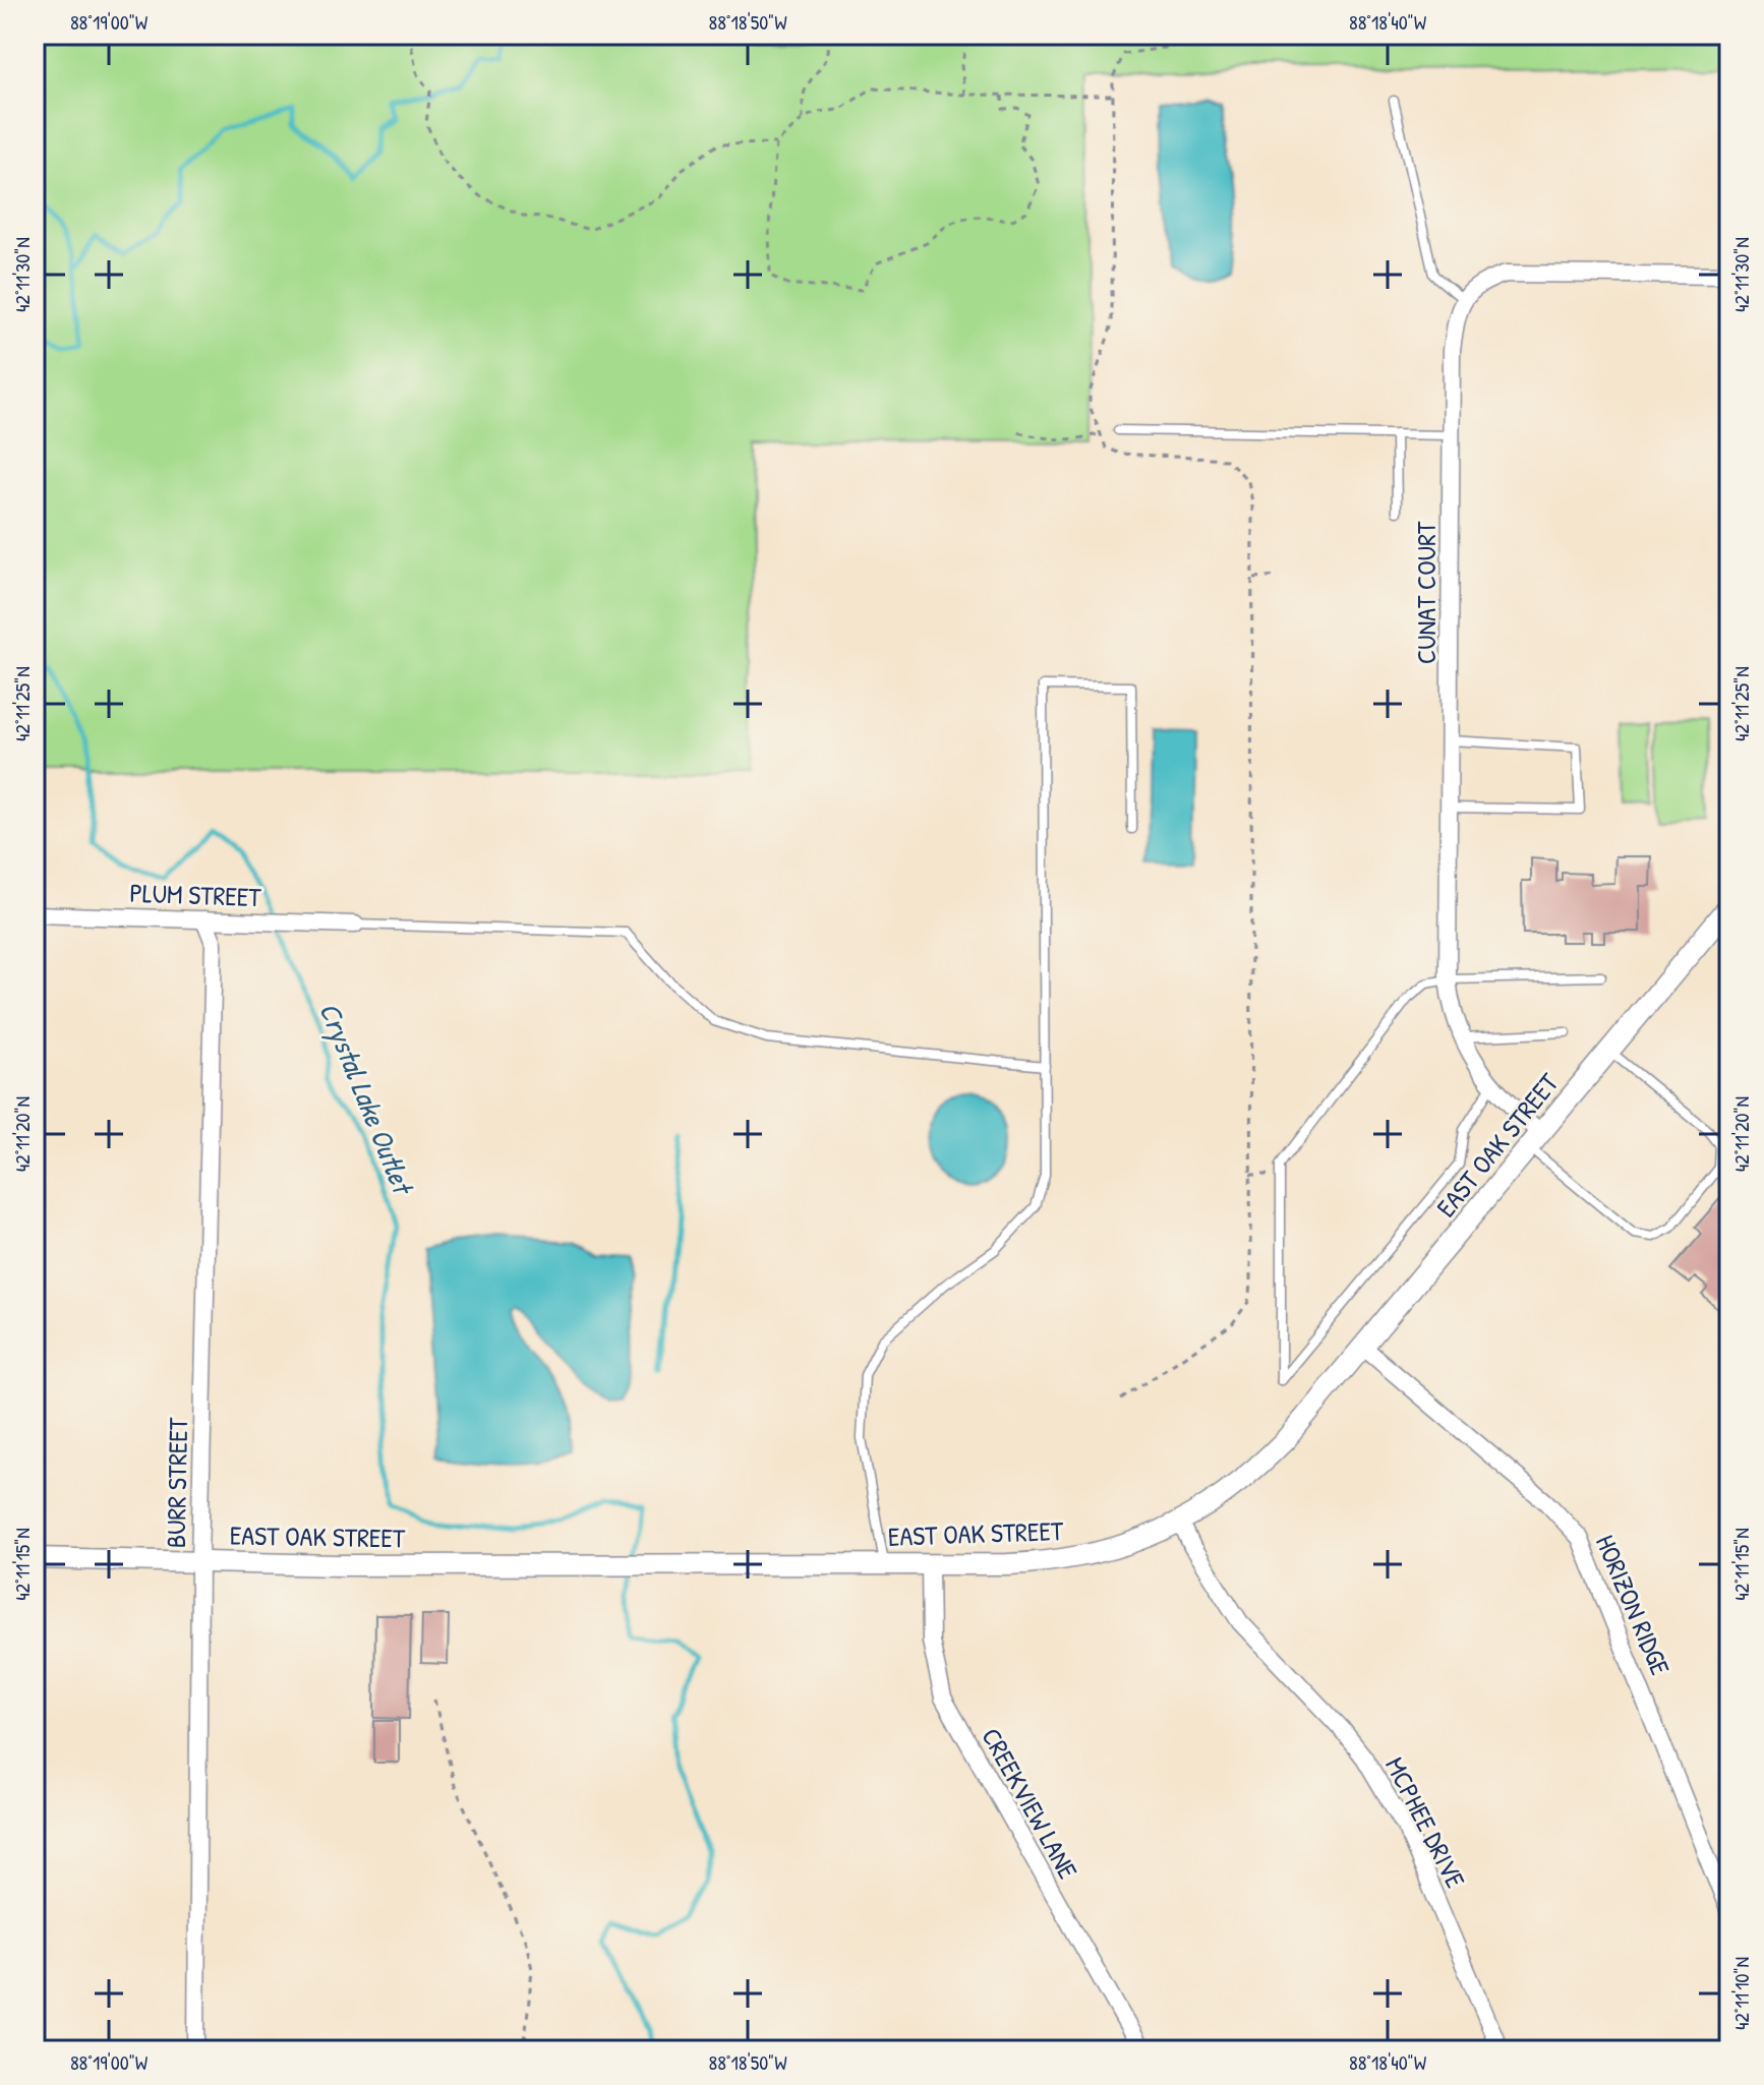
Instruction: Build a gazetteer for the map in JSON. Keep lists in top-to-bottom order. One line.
{"streets":{"street":["CUNAT COURT","PLUM STREET","EAST OAK STREET","BURR STREET","HORIZON RIDGE","CREEKVIEW LANE","MCPHEE DRIVE"]},"crossings":[["CUNAT COURT","EAST OAK STREET"],["PLUM STREET","BURR STREET"],["EAST OAK STREET","BURR STREET"],["EAST OAK STREET","HORIZON RIDGE"],["EAST OAK STREET","CREEKVIEW LANE"],["EAST OAK STREET","MCPHEE DRIVE"]],"water":["Crystal Lake Outlet"],"coordinates":["88°19'00\"W","88°18'50\"W","88°18'40\"W","42°11'30\"N","42°11'25\"N","42°11'20\"N","42°11'15\"N","42°11'10\"N"]}
